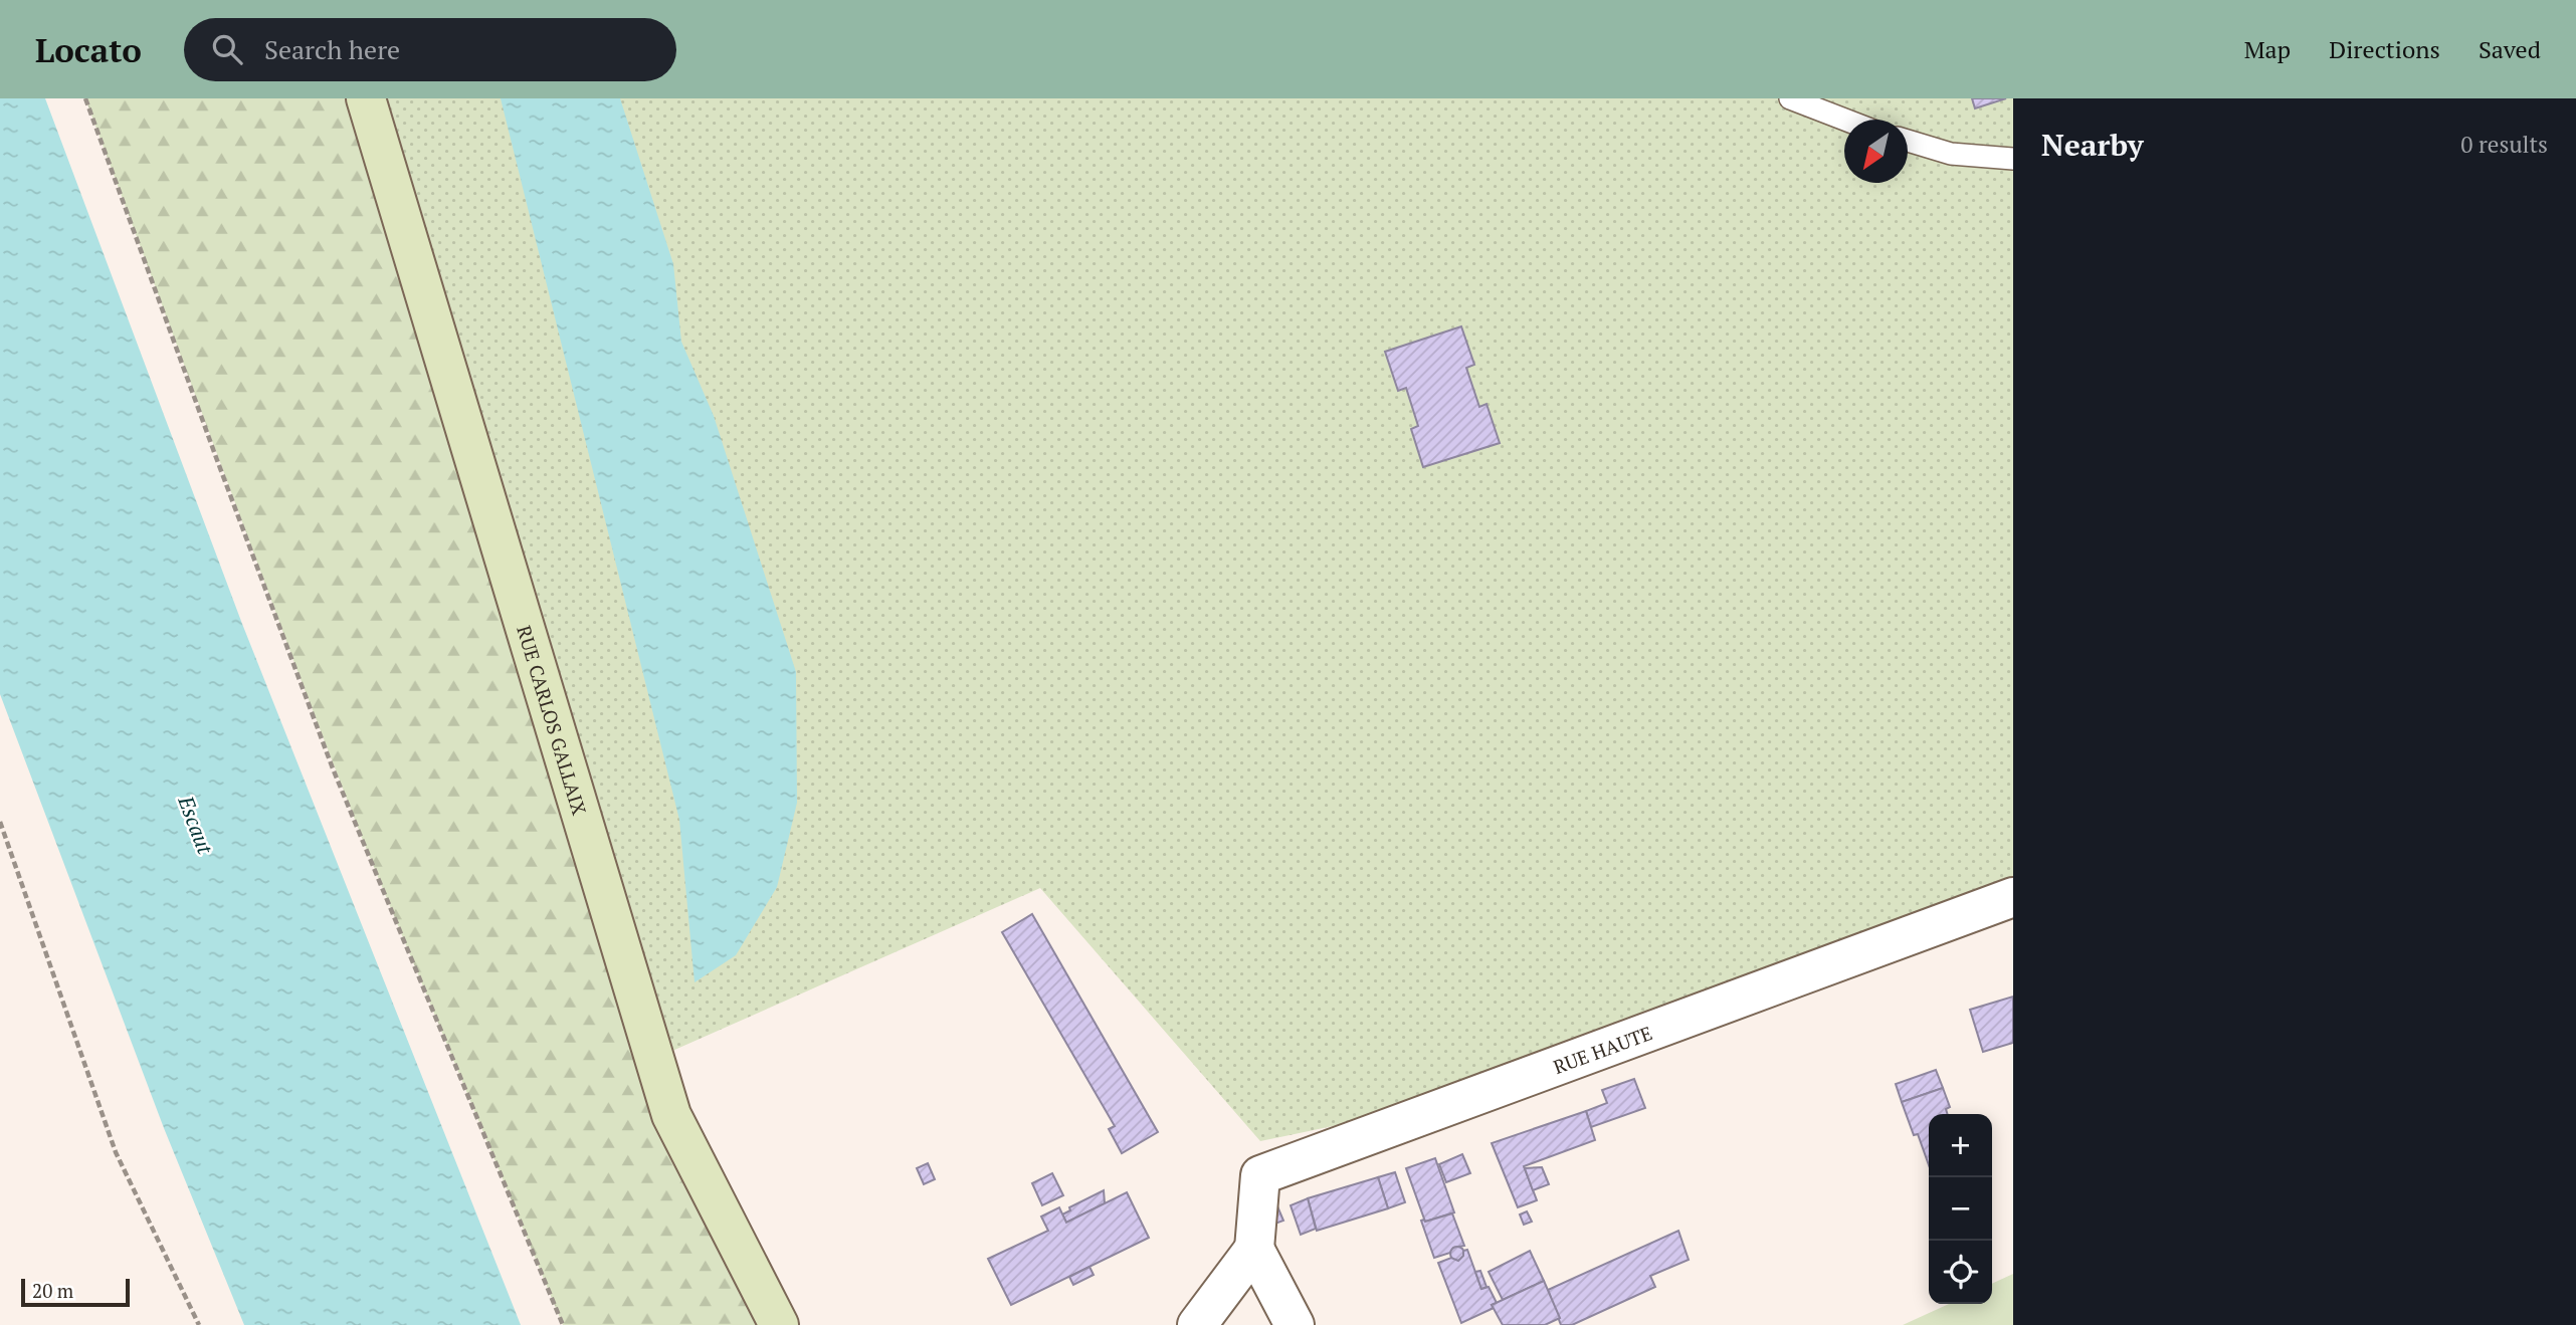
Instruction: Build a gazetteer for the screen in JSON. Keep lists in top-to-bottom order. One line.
{"streets":{"main road":["RUE CARLOS GALLAIX"],"street":["RUE HAUTE"]},"water":["Escaut"],"scale_bar":"20 m","north":"bottom left","page":{"header":"Locato","search":"Search here","nav":["Map","Directions","Saved"],"heading":["Nearby","0 results"],"map_buttons":["+","−"],"scale":"20 m"}}
